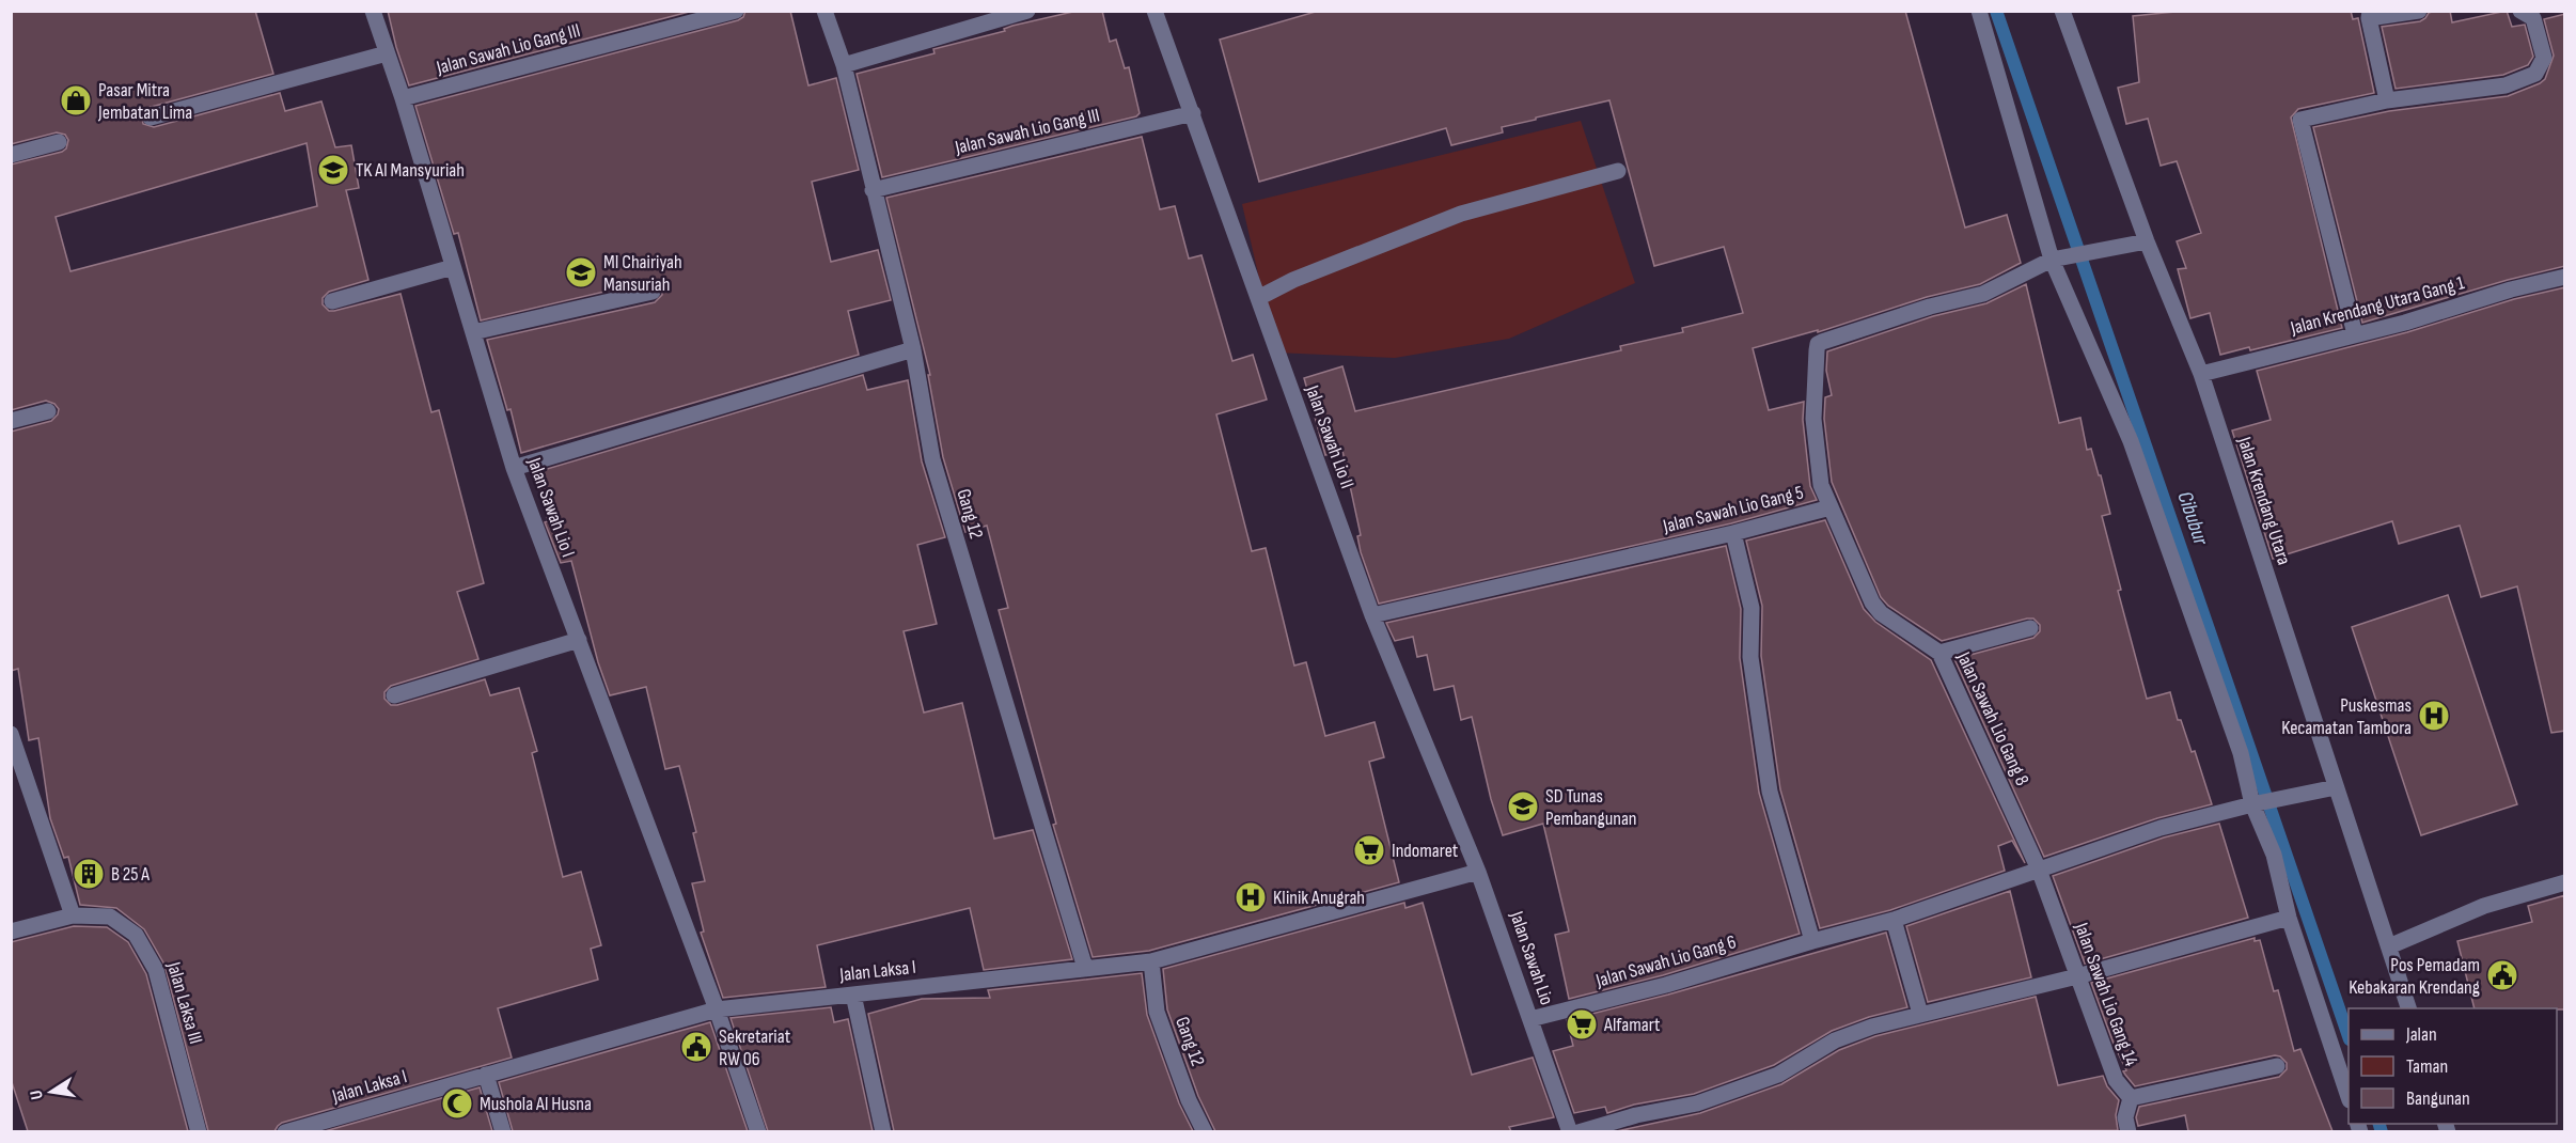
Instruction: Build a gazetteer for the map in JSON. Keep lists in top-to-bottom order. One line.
{"streets":{"street":["Jalan Sawah Lio Gang III","Jalan Krendang Utara Gang 1","Jalan Sawah Lio II","Jalan Krendang Utara","Jalan Sawah Lio I","Jalan Sawah Lio Gang 5","Gang 12","Jalan Sawah Lio Gang 8","Jalan Sawah Lio","Jalan Sawah Lio Gang 6","Jalan Laksa I","Jalan Sawah Lio Gang 14","Jalan Laksa III"]},"crossings":[["Jalan Sawah Lio Gang III","Jalan Sawah Lio II"],["Jalan Sawah Lio Gang III","Jalan Sawah Lio I"],["Jalan Sawah Lio Gang III","Gang 12"],["Jalan Krendang Utara Gang 1","Jalan Krendang Utara"],["Jalan Sawah Lio II","Jalan Sawah Lio Gang 5"],["Jalan Sawah Lio II","Jalan Sawah Lio"],["Jalan Sawah Lio II","Jalan Laksa I"],["Jalan Krendang Utara","Jalan Sawah Lio Gang 5"],["Jalan Sawah Lio I","Jalan Laksa I"],["Jalan Sawah Lio Gang 5","Jalan Sawah Lio Gang 8"],["Gang 12","Jalan Laksa I"],["Jalan Sawah Lio Gang 8","Jalan Sawah Lio Gang 14"],["Jalan Sawah Lio","Jalan Sawah Lio Gang 6"],["Jalan Sawah Lio","Jalan Laksa I"]],"water":["Cibubur"],"places":{"shop":["Pasar Mitra Jembatan Lima"],"school or university":["TK Al Mansyuriah","MI Chairiyah Mansuriah","SD Tunas Pembangunan"],"hospital":["Puskesmas Kecamatan Tambora","Klinik Anugrah"],"supermarket":["Indomaret","Alfamart"],"building":["B 25 A"],"public building":["Pos Pemadam Kebakaran Krendang","Sekretariat RW 06"],"mosque":["Mushola Al Husna"]},"legend":["Jalan","Taman","Bangunan"],"north":"left"}
